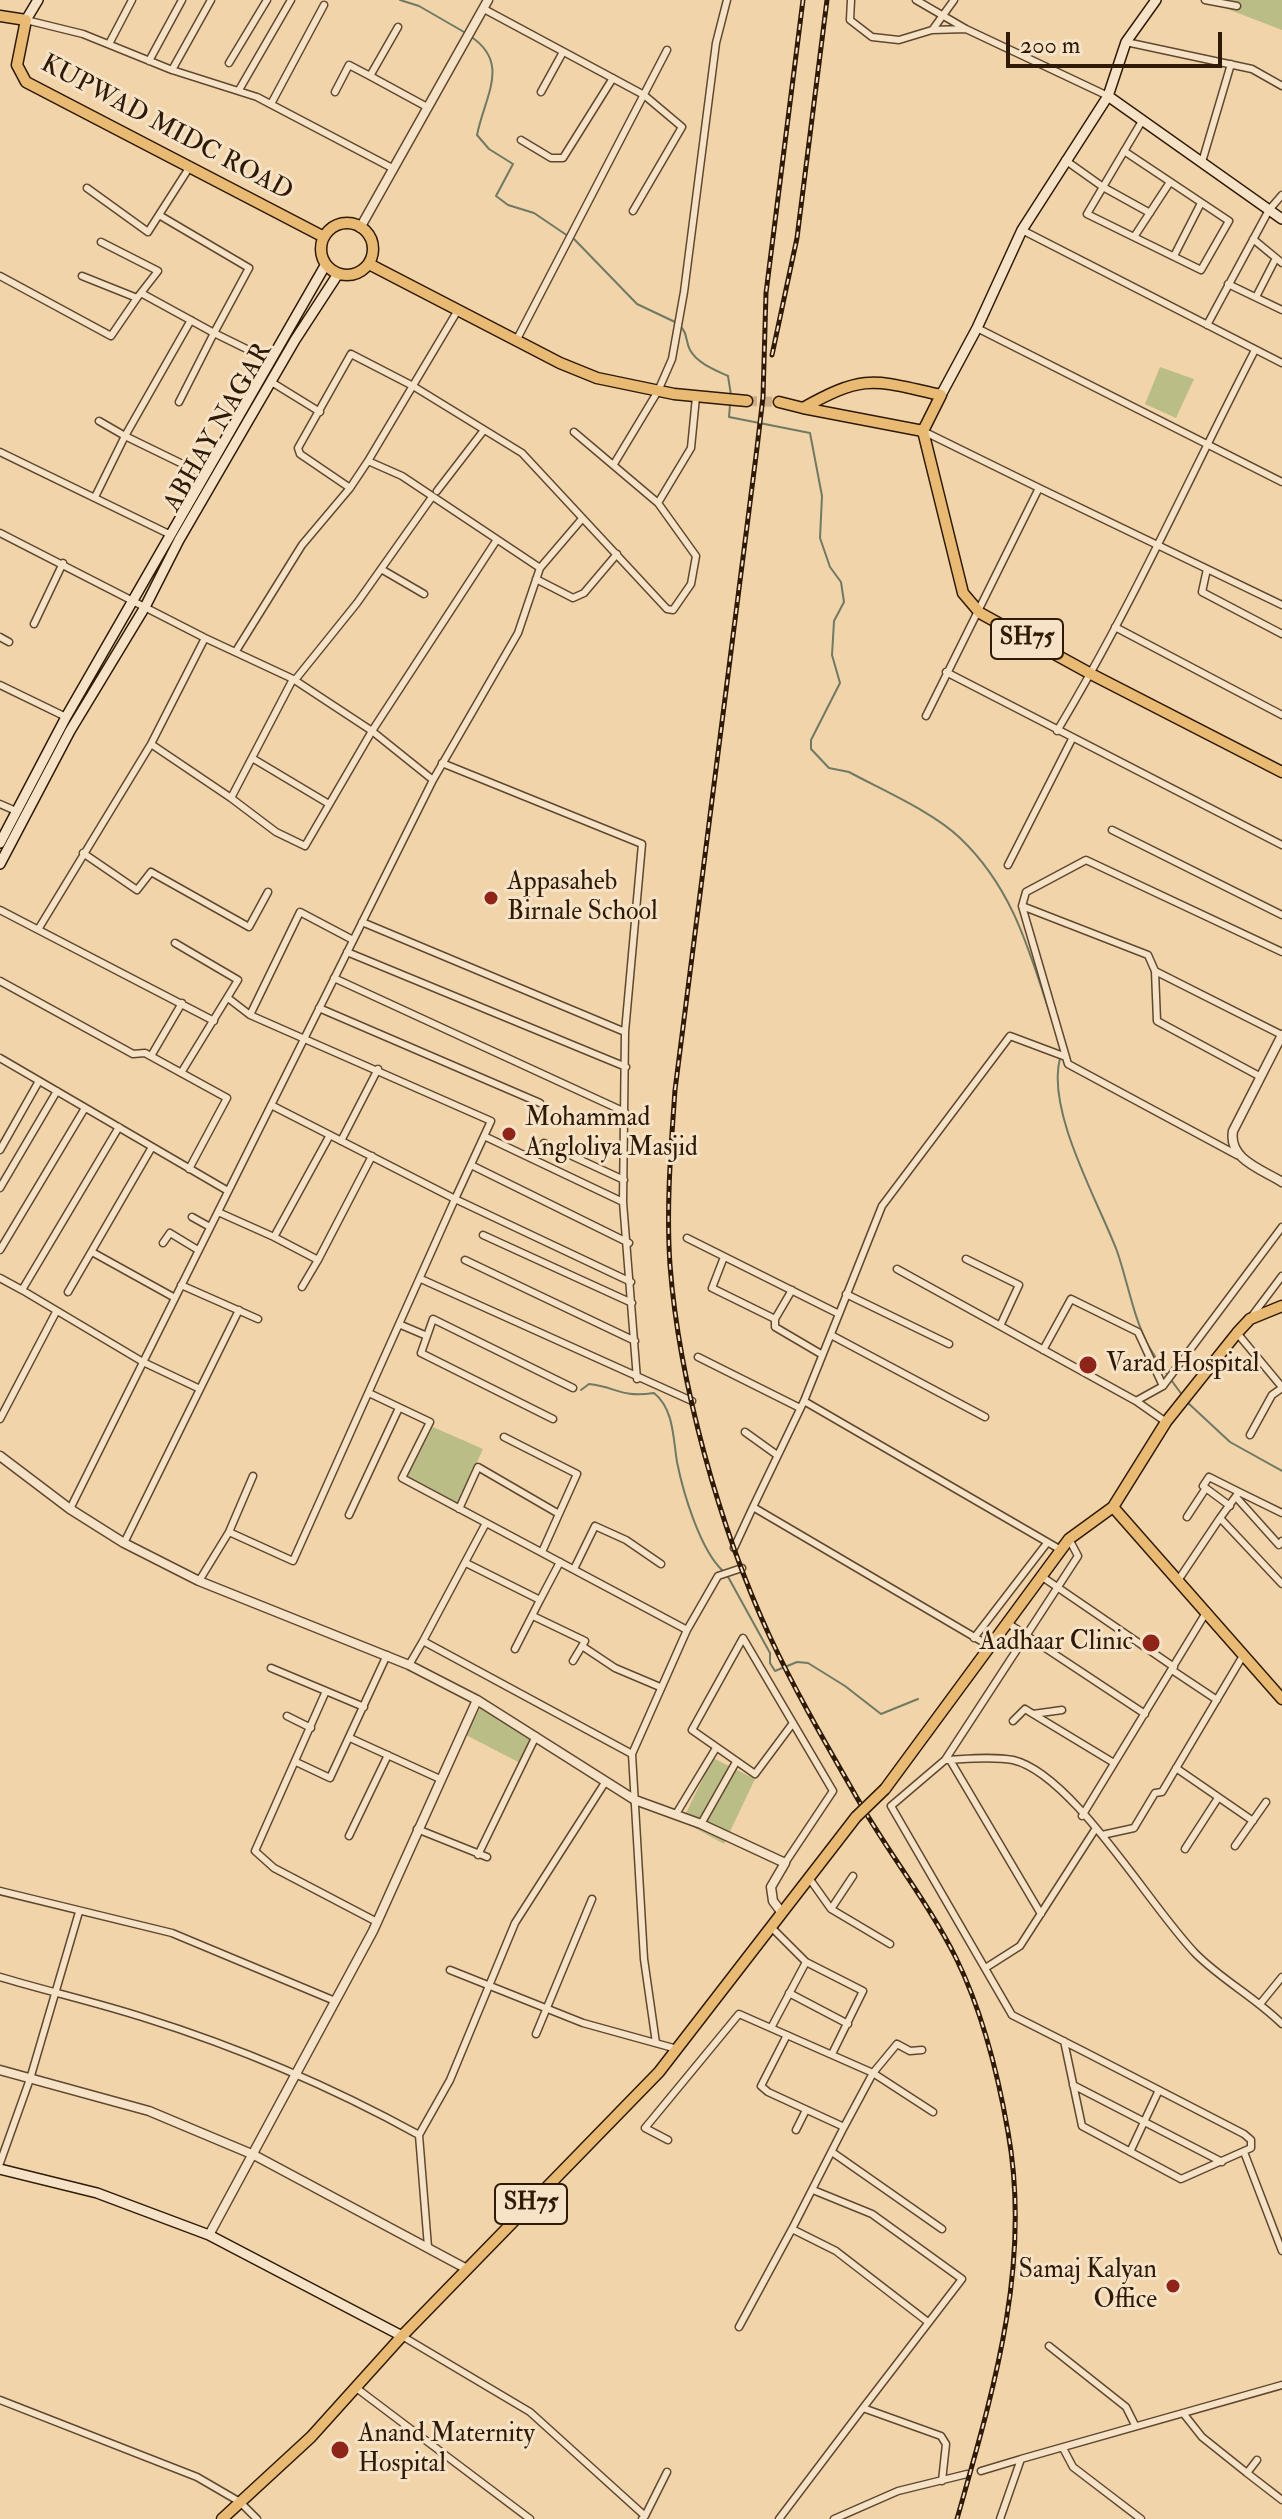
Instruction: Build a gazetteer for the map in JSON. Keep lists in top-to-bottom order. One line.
{"streets":{"main road":["KUPWAD MIDC ROAD","ABHAY NAGAR","SH75"]},"crossings":[["KUPWAD MIDC ROAD","ABHAY NAGAR"]],"places":["Appasaheb Birnale School","Mohammad Angloliya Masjid","Varad Hospital","Aadhaar Clinic","Samaj Kalyan Office","Anand Maternity Hospital"],"scale_bar":"200 m"}
